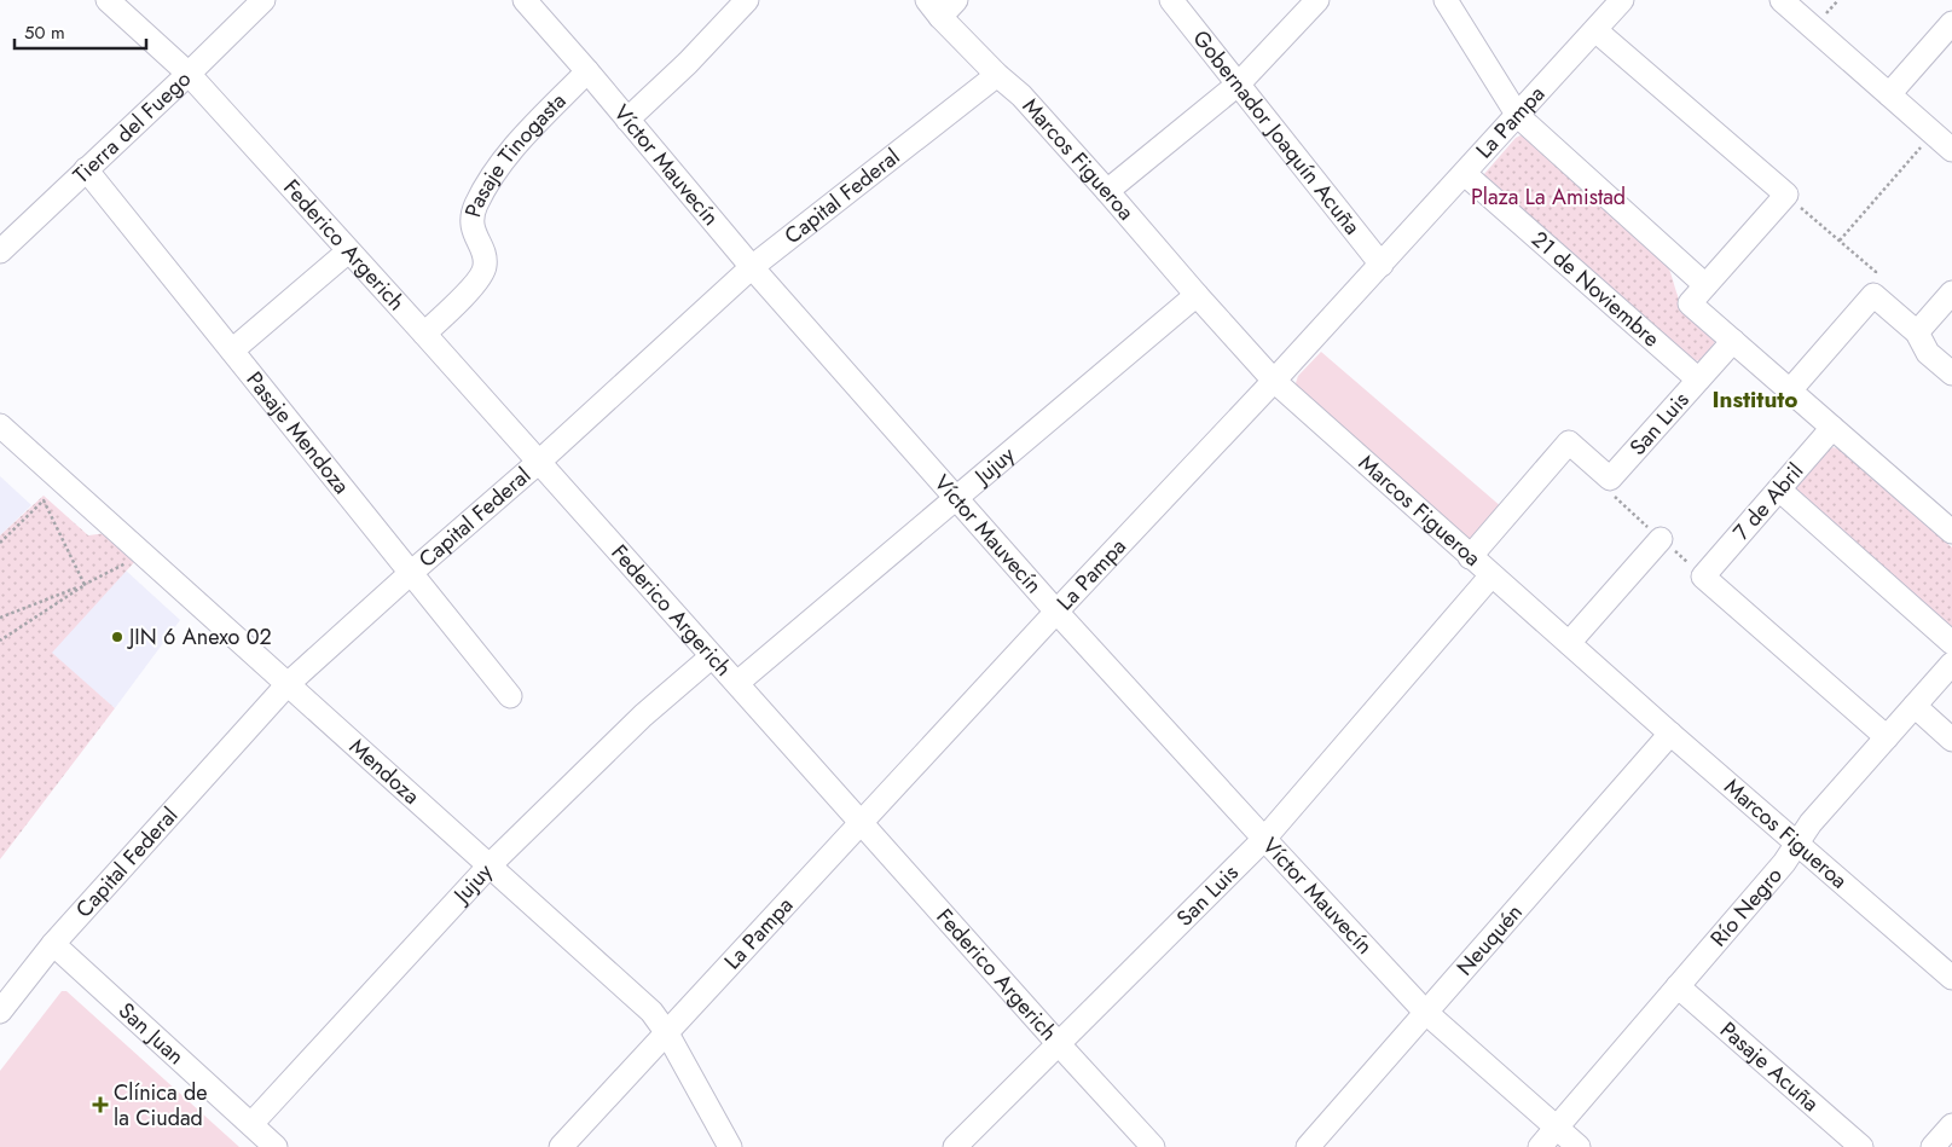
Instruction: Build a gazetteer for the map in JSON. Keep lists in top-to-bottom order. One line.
{"streets":{"street":["La Pampa","Tierra del Fuego","Gobernador Joaquín Acuña","Pasaje Tinogasta","Marcos Figueroa","Víctor Mauvecín","Capital Federal","Federico Argerich","21 de Noviembre","San Luis","Pasaje Mendoza","Jujuy","7 de Abril","Mendoza","Río Negro","Neuquén","San Juan","Pasaje Acuña"]},"crossings":[["La Pampa","Gobernador Joaquín Acuña"],["La Pampa","Marcos Figueroa"],["La Pampa","Víctor Mauvecín"],["La Pampa","Federico Argerich"],["La Pampa","21 de Noviembre"],["La Pampa","Mendoza"],["Tierra del Fuego","Federico Argerich"],["Tierra del Fuego","Pasaje Mendoza"],["Pasaje Tinogasta","Víctor Mauvecín"],["Pasaje Tinogasta","Federico Argerich"],["Marcos Figueroa","Capital Federal"],["Marcos Figueroa","San Luis"],["Marcos Figueroa","Jujuy"],["Marcos Figueroa","Río Negro"],["Marcos Figueroa","Neuquén"],["Víctor Mauvecín","Capital Federal"],["Víctor Mauvecín","San Luis"],["Víctor Mauvecín","Jujuy"],["Víctor Mauvecín","Río Negro"],["Víctor Mauvecín","Neuquén"],["Capital Federal","Federico Argerich"],["Capital Federal","Pasaje Mendoza"],["Capital Federal","Mendoza"],["Capital Federal","San Juan"],["Federico Argerich","San Luis"],["Federico Argerich","Jujuy"],["21 de Noviembre","San Luis"],["Jujuy","Mendoza"],["Jujuy","San Juan"],["7 de Abril","Río Negro"],["Río Negro","Pasaje Acuña"]],"districts":["Instituto"],"parks":["Plaza La Amistad"],"places":{"other":["JIN 6 Anexo 02"],"health":["Clínica de la Ciudad"]},"scale_bar":"50 m"}
